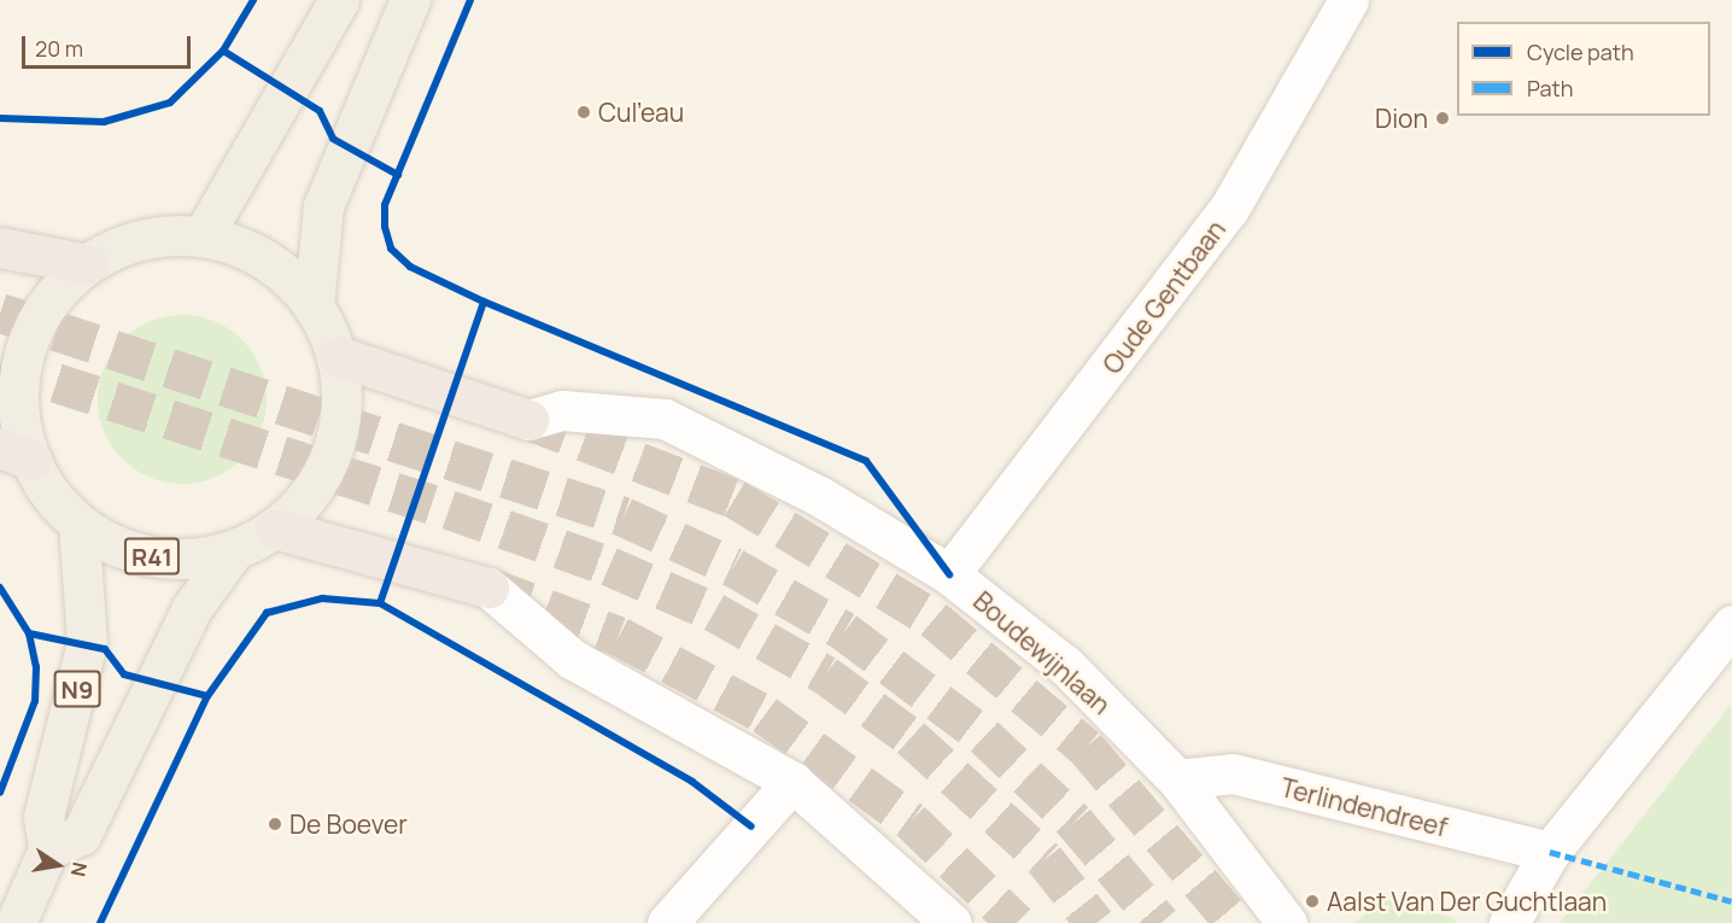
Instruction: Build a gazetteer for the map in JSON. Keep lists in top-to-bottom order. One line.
{"streets":{"main road":["R41","N9"],"street":["Oude Gentbaan","Boudewijnlaan","Terlindendreef"]},"crossings":[["Oude Gentbaan","Boudewijnlaan"],["R41","N9"],["Boudewijnlaan","Terlindendreef"]],"places":["Cul'eau","Dion","De Boever","Aalst Van Der Guchtlaan"],"legend":["Cycle path","Path"],"scale_bar":"20 m","north":"right"}
